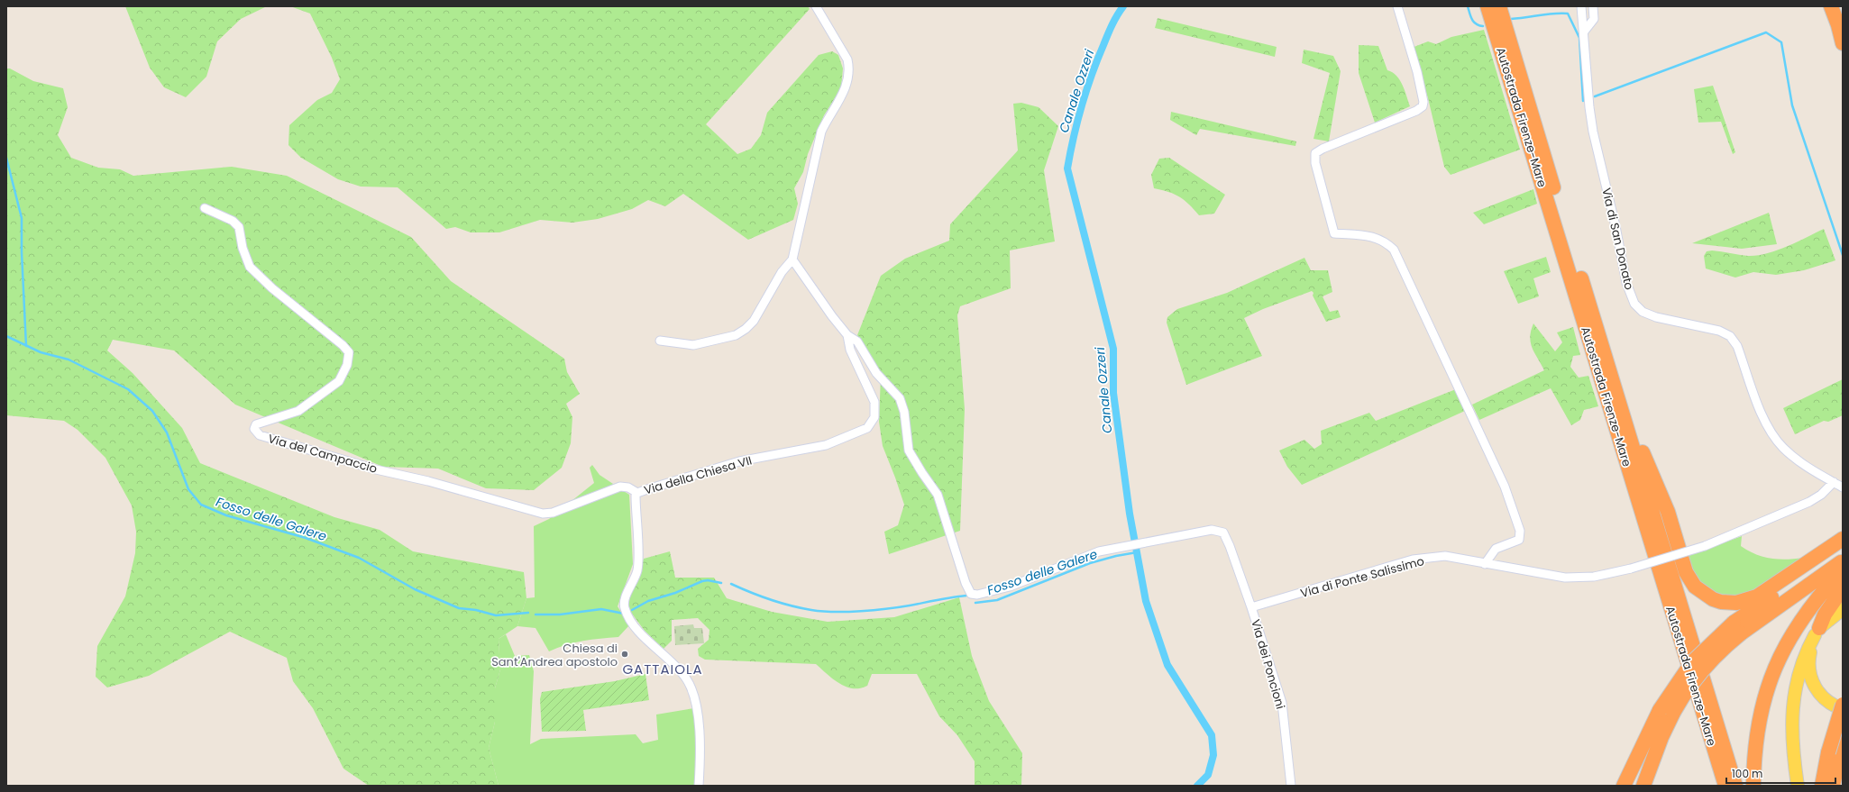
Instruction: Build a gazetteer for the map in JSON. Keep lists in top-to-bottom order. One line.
{"streets":{"highway":["Autostrada Firenze-Mare"],"street":["Via di San Donato","Via del Campaccio","Via della Chiesa VII","Via di Ponte Salissimo","Via dei Poncioni"]},"crossings":[["Via di San Donato","Via di Ponte Salissimo"],["Via del Campaccio","Via della Chiesa VII"],["Via di Ponte Salissimo","Via dei Poncioni"]],"districts":["GATTAIOLA"],"water":["Canale Ozzeri","Fosso delle Galere"],"places":["Chiesa di Sant'Andrea apostolo"],"scale_bar":"100 m"}
